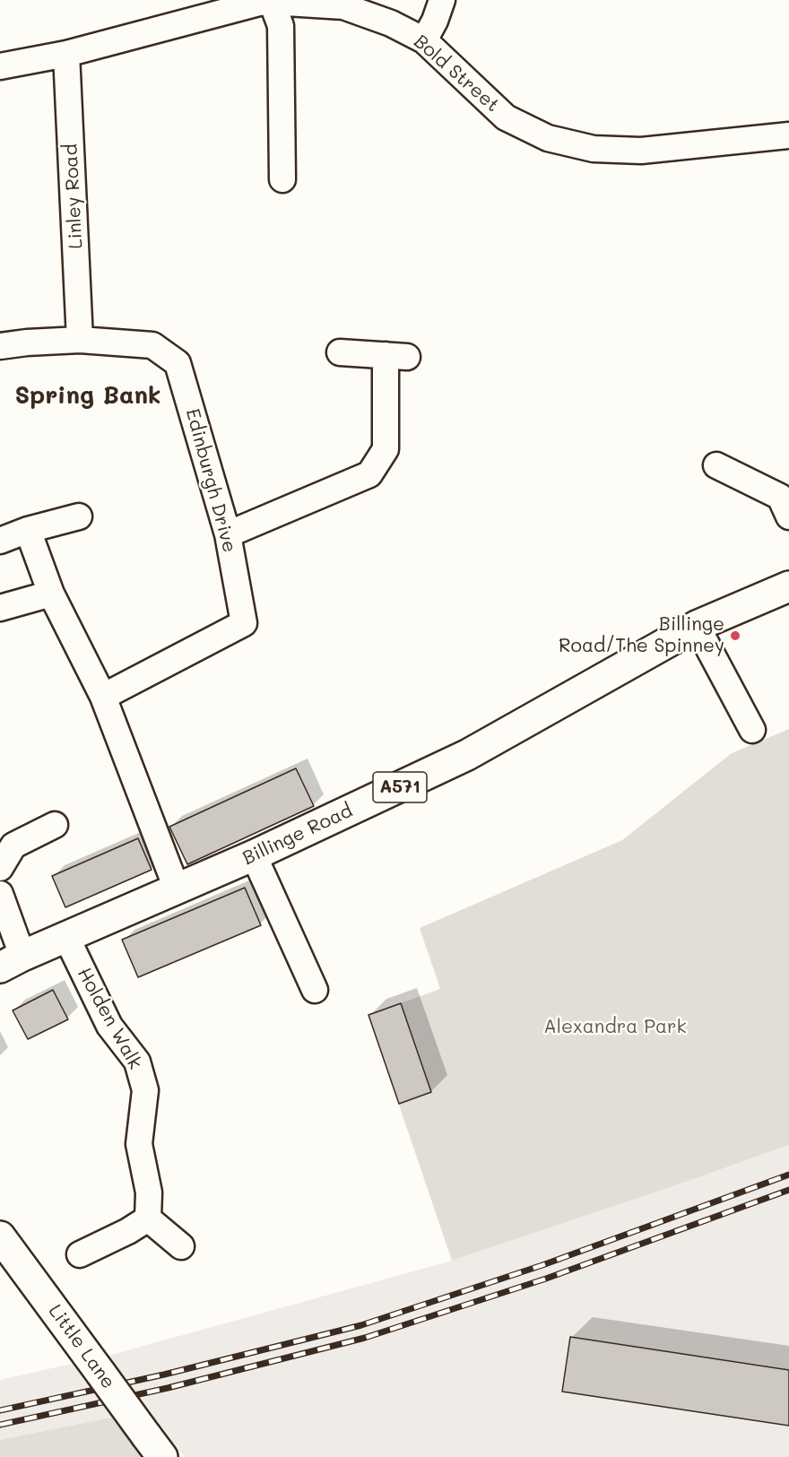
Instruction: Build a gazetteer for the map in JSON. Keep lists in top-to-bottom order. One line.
{"streets":{"main road":["A571","Billinge Road","Little Lane"],"street":["Bold Street","Linley Road","Edinburgh Drive","Holden Walk"]},"crossings":[["Bold Street","Linley Road"],["Linley Road","Edinburgh Drive"],["Billinge Road","Holden Walk"]],"districts":["Spring Bank"],"parks":["Alexandra Park"],"places":["Billinge Road/The Spinney"]}
